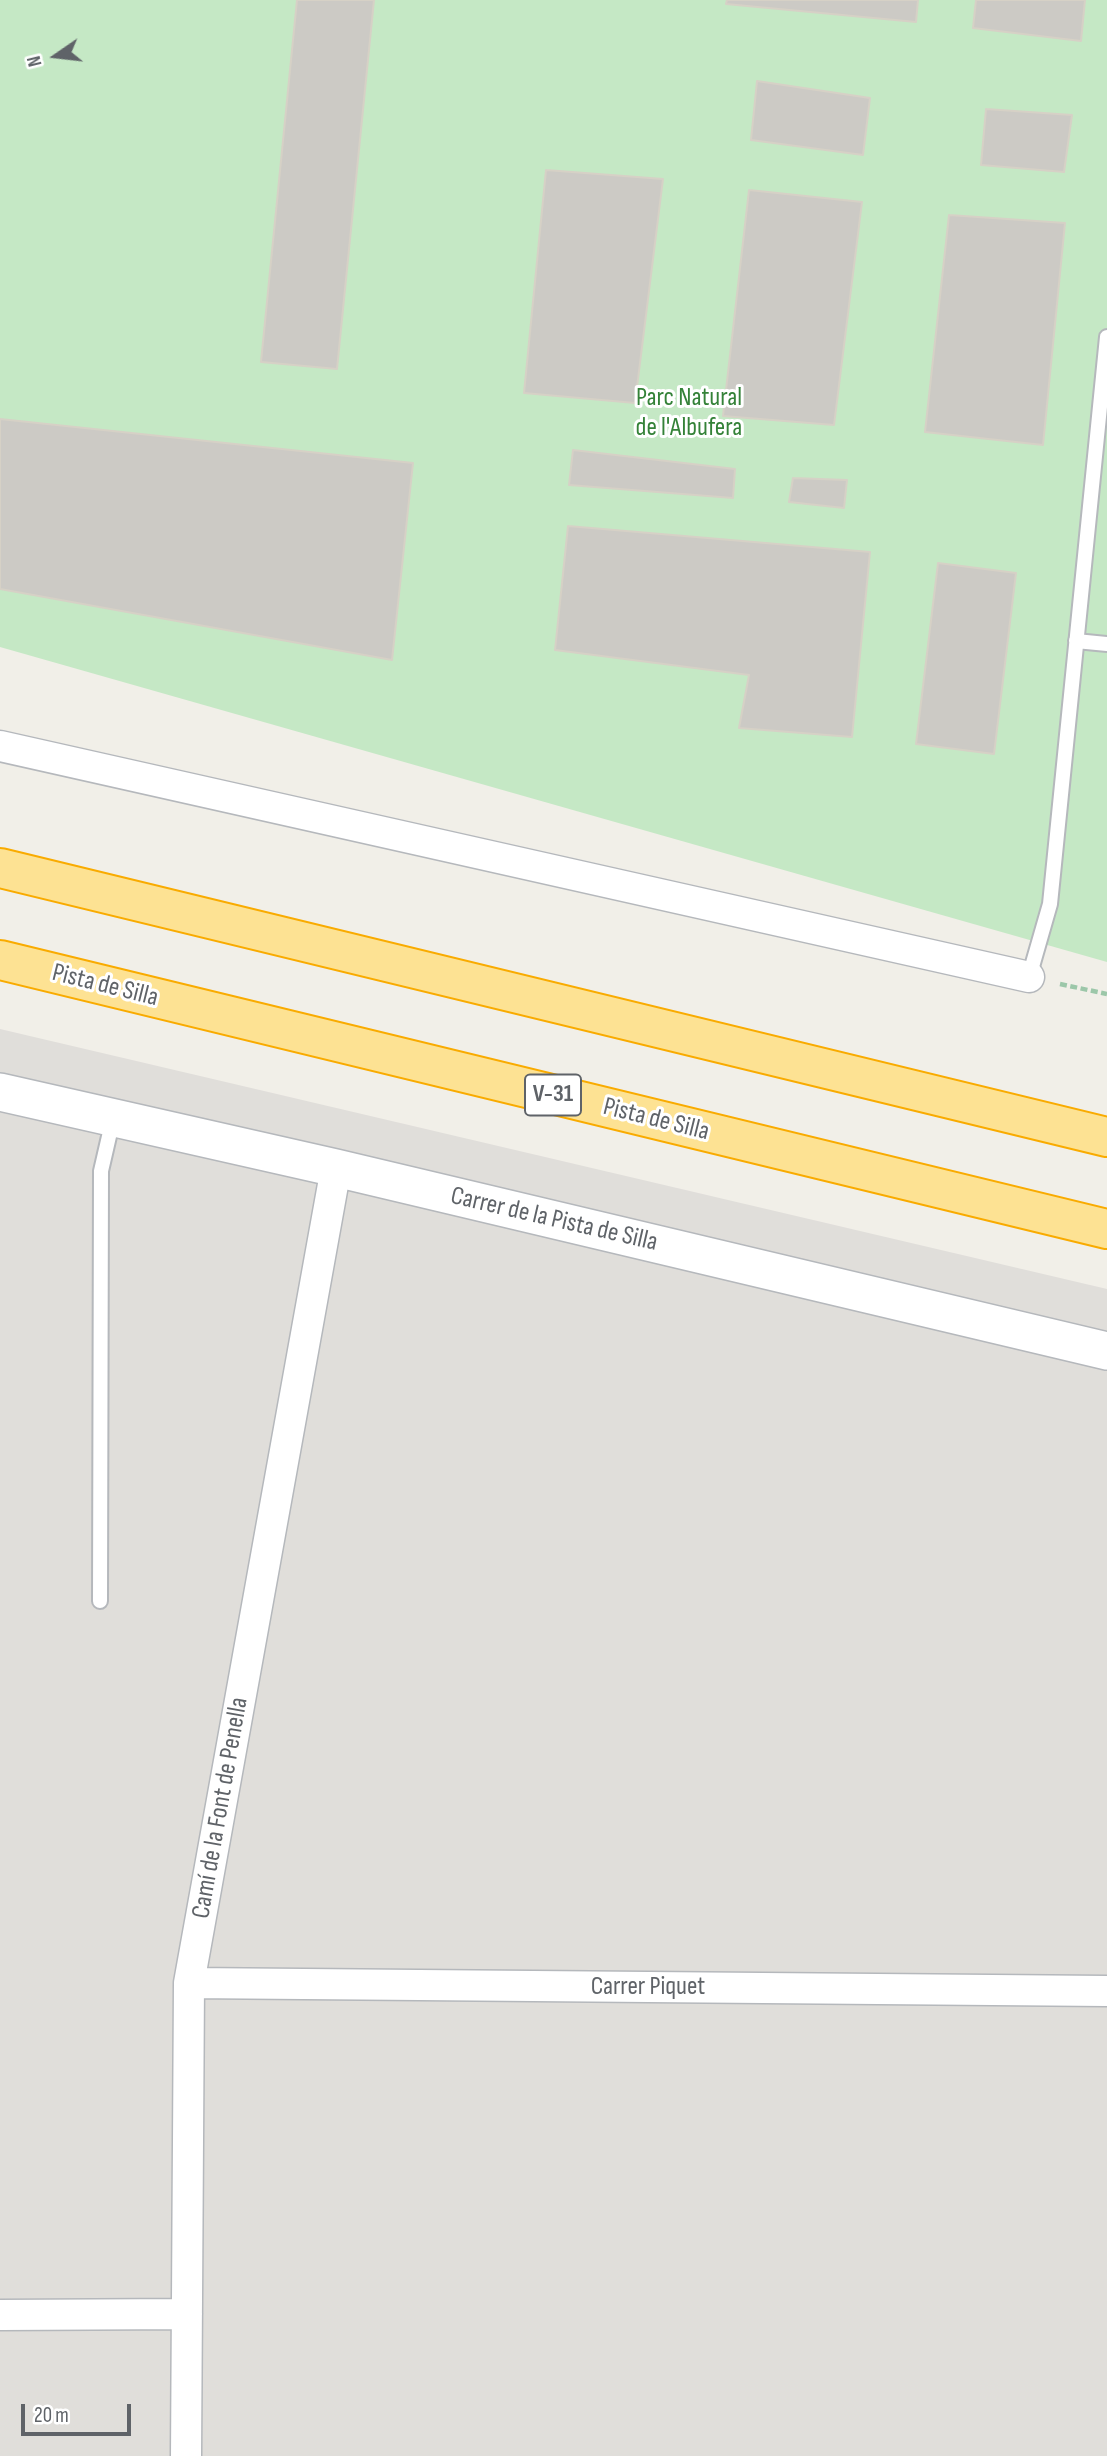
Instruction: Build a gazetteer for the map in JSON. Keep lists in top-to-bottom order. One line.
{"streets":{"highway":["Pista de Silla","V-31"],"street":["Carrer de la Pista de Silla","Camí de la Font de Penella","Carrer Piquet"]},"crossings":[["Carrer de la Pista de Silla","Camí de la Font de Penella"],["Camí de la Font de Penella","Carrer Piquet"]],"parks":["Parc Natural de l'Albufera"],"scale_bar":"20 m","north":"left"}
